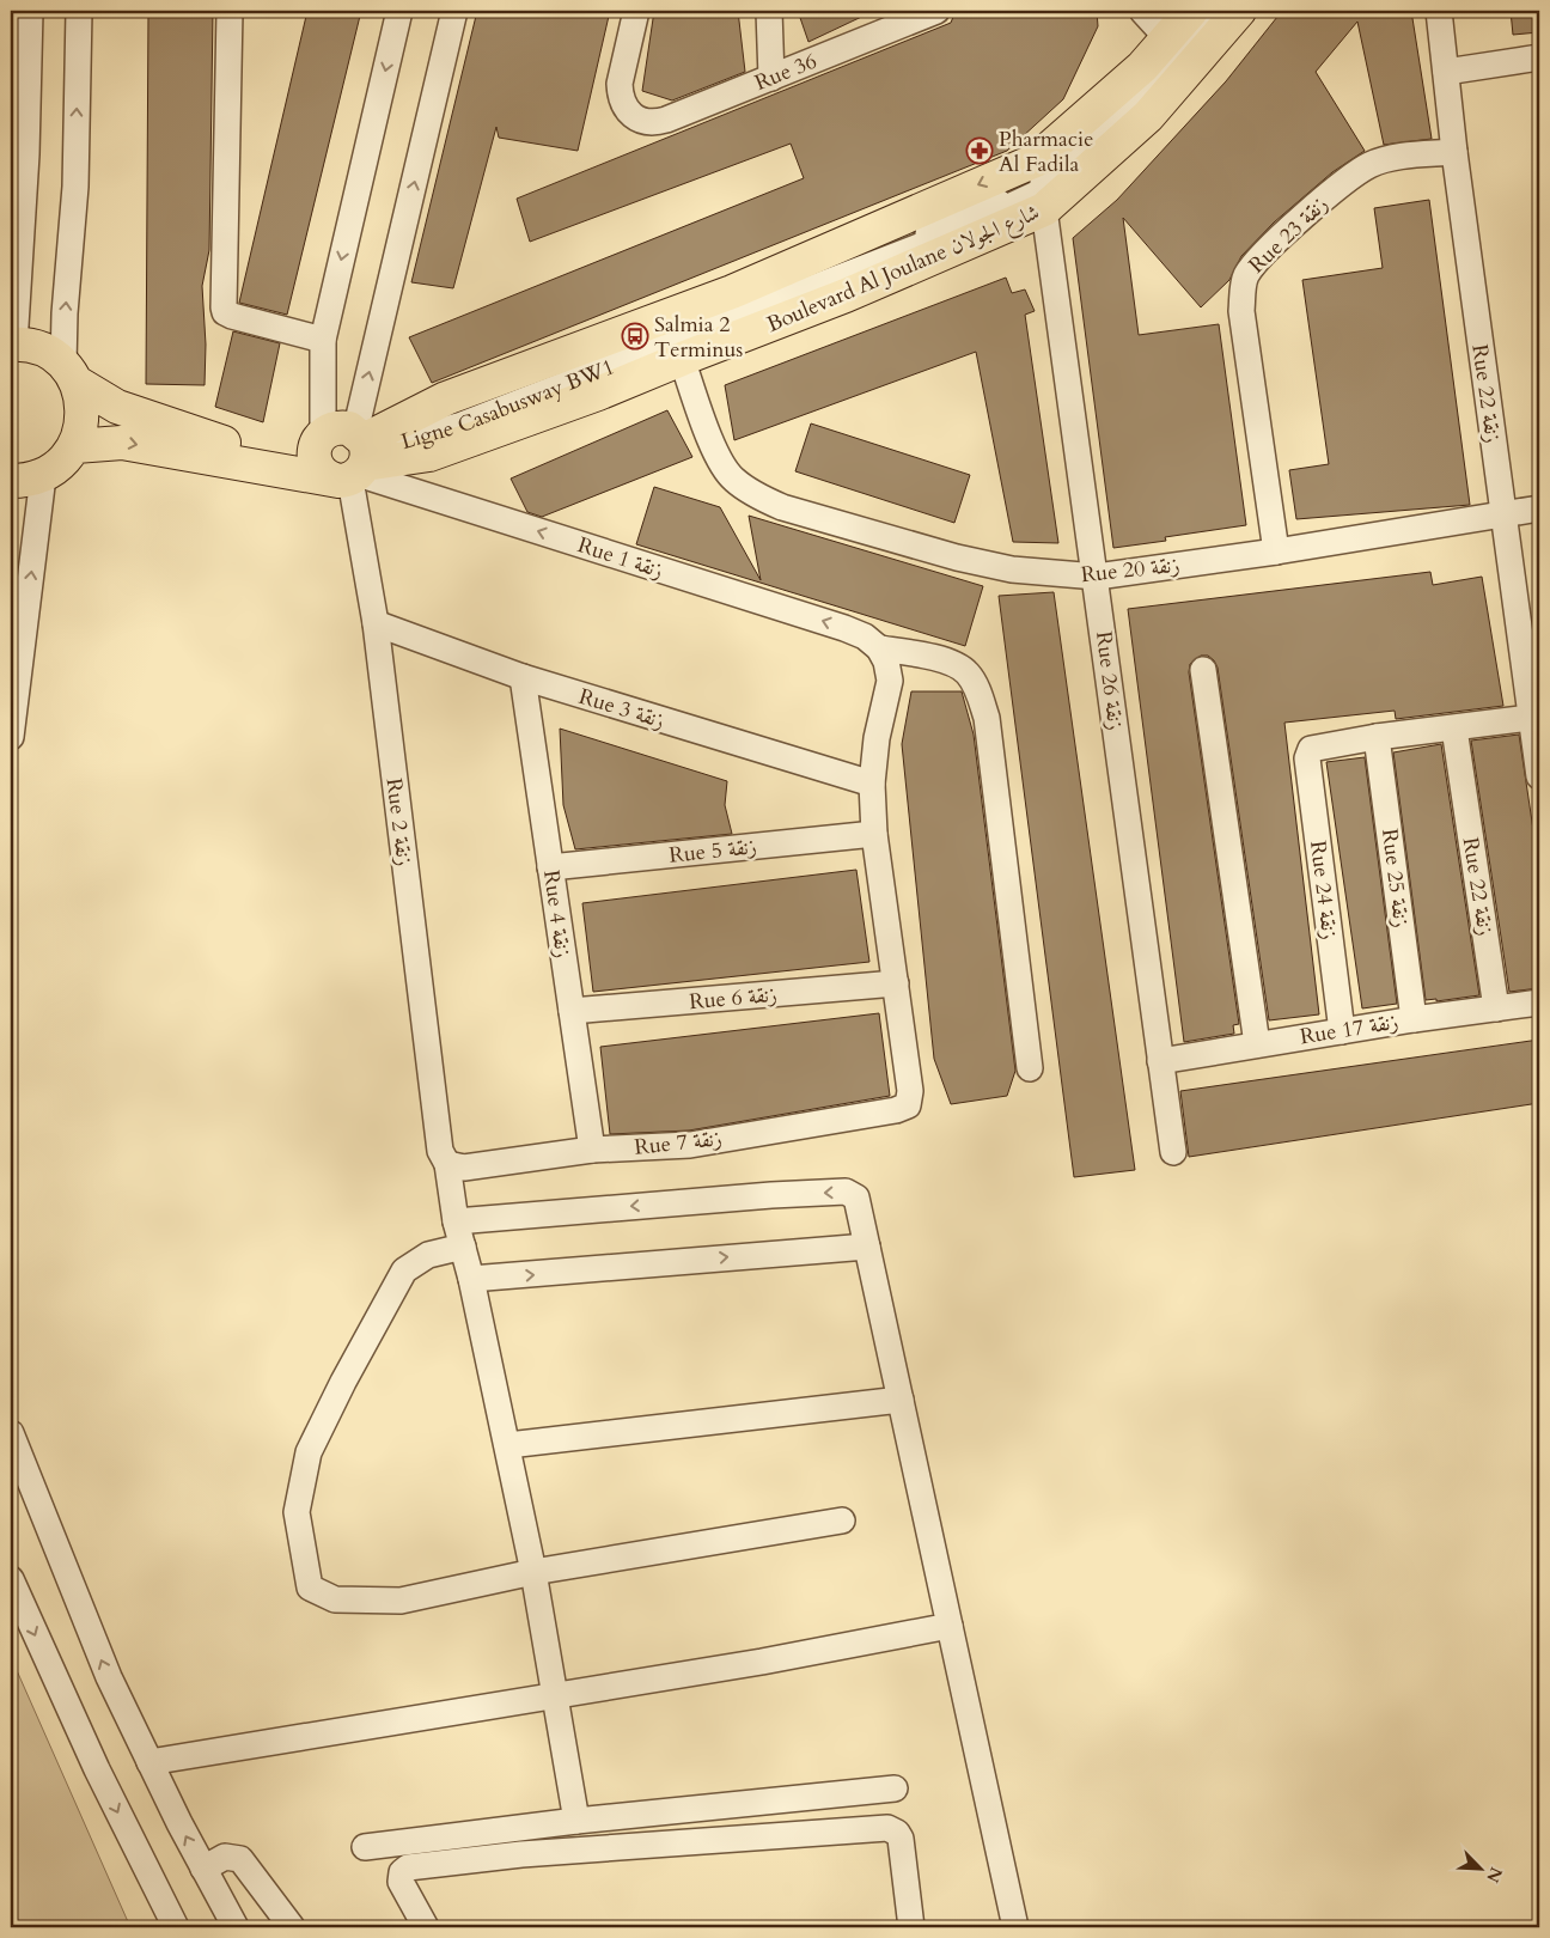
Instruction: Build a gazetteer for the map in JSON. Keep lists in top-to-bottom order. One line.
{"streets":{"main road":["Boulevard Al Joulane شارع الجولان"],"street":["Rue 36","Rue 23 زنقة","Rue 22 زنقة","Ligne Casabusway BW1","Rue 1 زنقة","Rue 20 زنقة","Rue 26 زنقة","Rue 3 زنقة","Rue 2 زنقة","Rue 5 زنقة","Rue 25 زنقة","Rue 24 زنقة","Rue 4 زنقة","Rue 6 زنقة","Rue 17 زنقة","Rue 7 زنقة"]},"crossings":[["Rue 23 زنقة","Rue 22 زنقة"],["Rue 23 زنقة","Rue 20 زنقة"],["Boulevard Al Joulane شارع الجولان","Ligne Casabusway BW1"],["Boulevard Al Joulane شارع الجولان","Rue 1 زنقة"],["Boulevard Al Joulane شارع الجولان","Rue 20 زنقة"],["Boulevard Al Joulane شارع الجولان","Rue 26 زنقة"],["Boulevard Al Joulane شارع الجولان","Rue 2 زنقة"],["Rue 22 زنقة","Rue 20 زنقة"],["Rue 22 زنقة","Rue 17 زنقة"],["Ligne Casabusway BW1","Rue 1 زنقة"],["Ligne Casabusway BW1","Rue 2 زنقة"],["Rue 1 زنقة","Rue 2 زنقة"],["Rue 20 زنقة","Rue 26 زنقة"],["Rue 26 زنقة","Rue 17 زنقة"],["Rue 3 زنقة","Rue 2 زنقة"],["Rue 3 زنقة","Rue 4 زنقة"],["Rue 2 زنقة","Rue 7 زنقة"],["Rue 5 زنقة","Rue 4 زنقة"],["Rue 25 زنقة","Rue 24 زنقة"],["Rue 25 زنقة","Rue 17 زنقة"],["Rue 24 زنقة","Rue 17 زنقة"],["Rue 4 زنقة","Rue 6 زنقة"],["Rue 4 زنقة","Rue 7 زنقة"],["Rue 6 زنقة","Rue 7 زنقة"]],"one_way":["Rue 1 زنقة"],"places":{"pharmacy":["Pharmacie Al Fadila"],"bus stop":["Salmia 2 Terminus"]},"north":"bottom right"}
